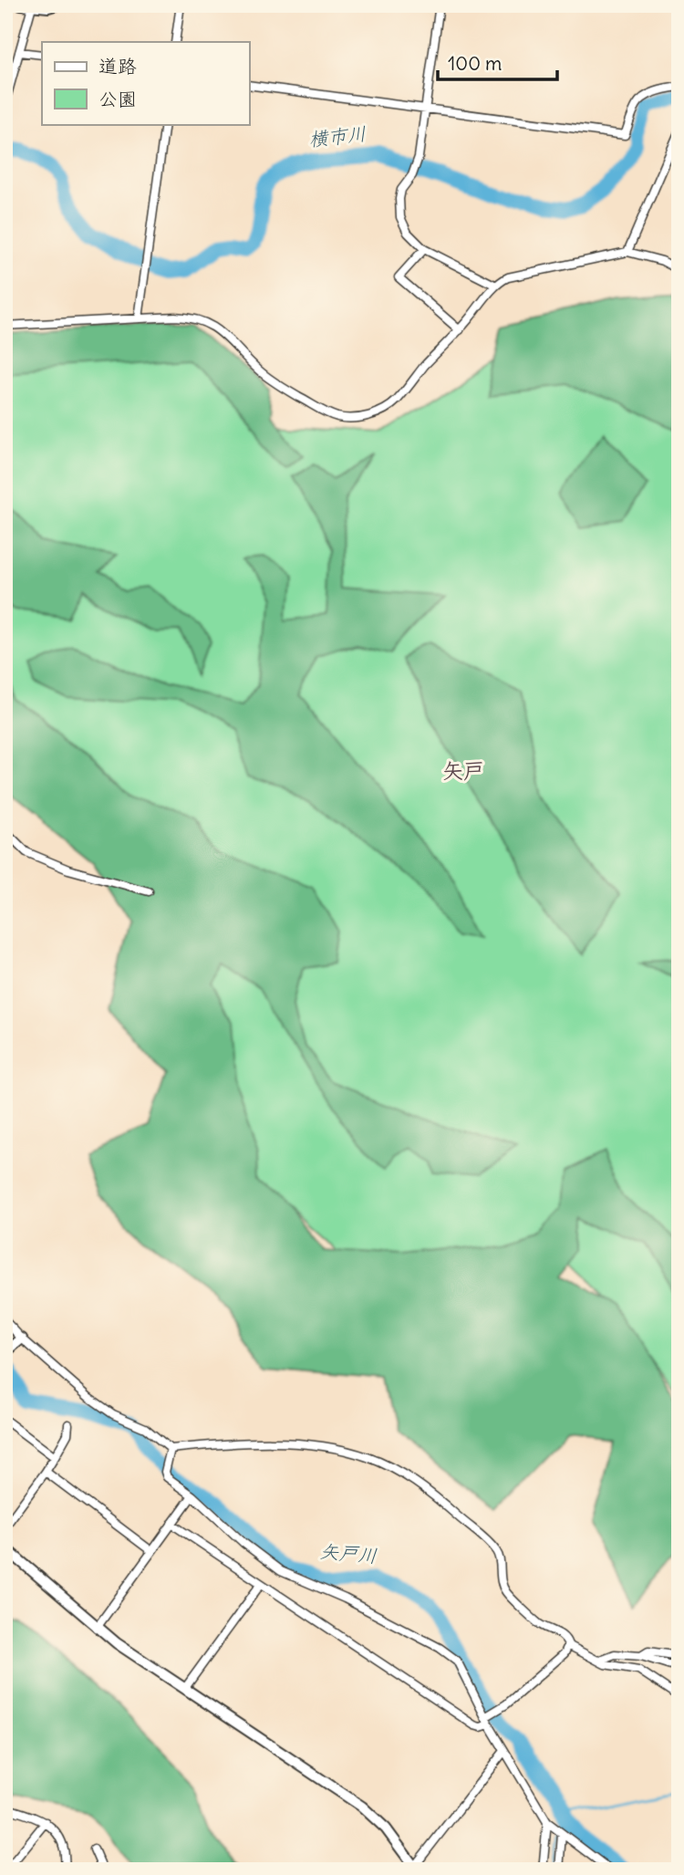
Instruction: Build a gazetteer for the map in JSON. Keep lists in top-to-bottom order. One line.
{"districts":["矢戸"],"water":["横市川","矢戸川"],"legend":["道路","公園"],"scale_bar":"100 m"}
